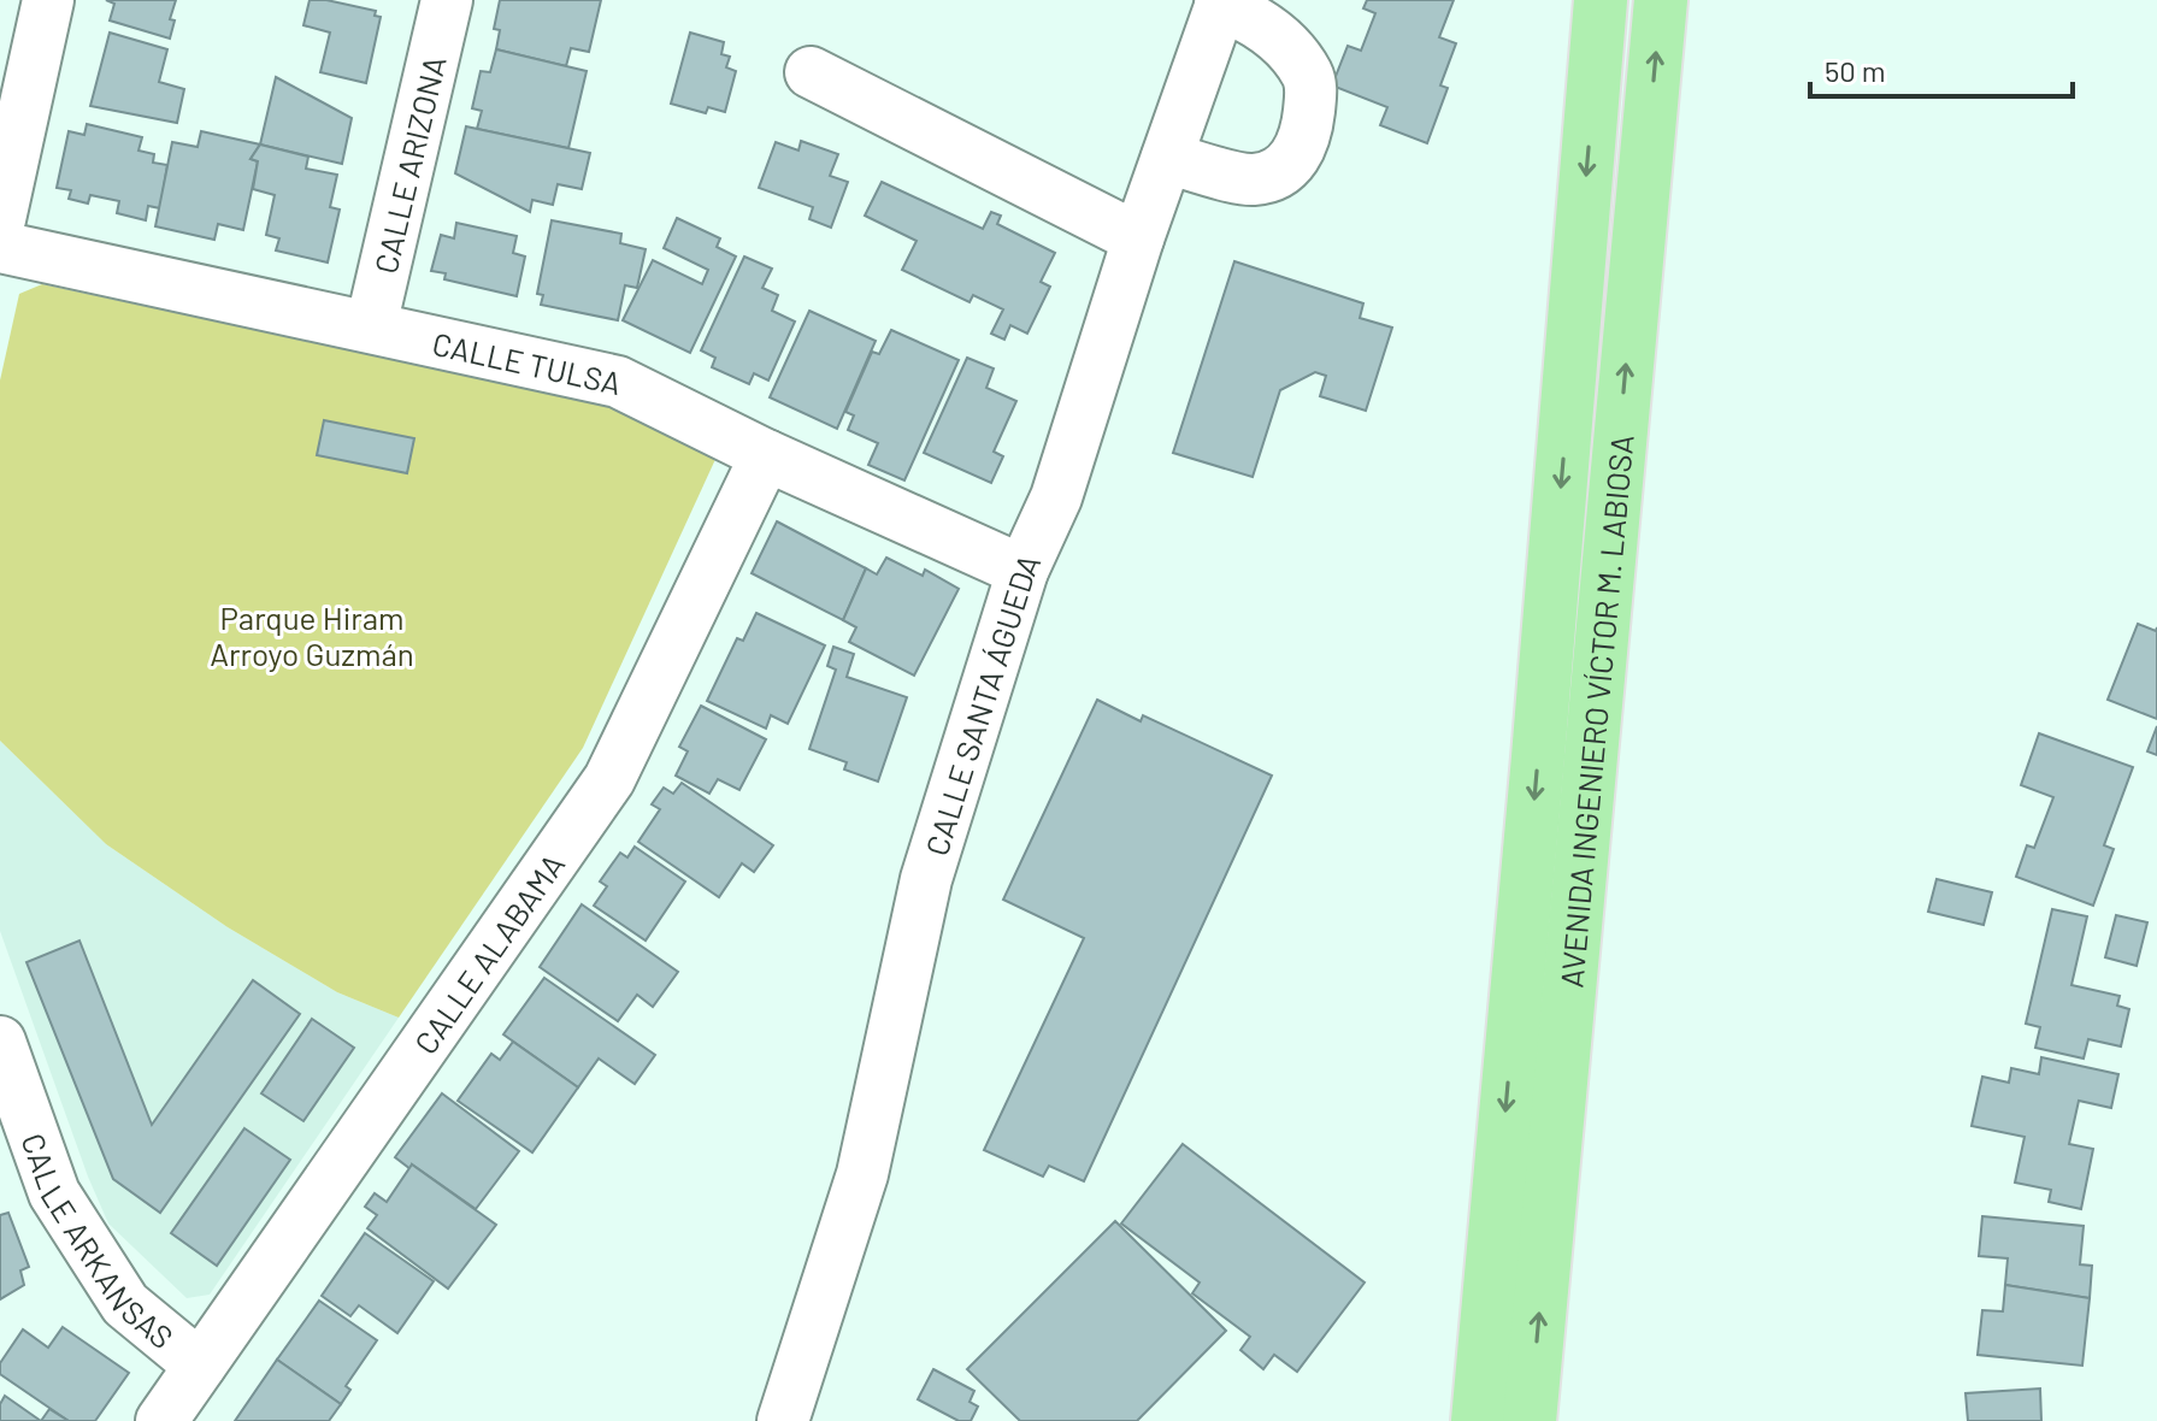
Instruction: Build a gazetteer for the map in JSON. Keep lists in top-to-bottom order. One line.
{"streets":{"main road":["AVENIDA INGENIERO VÍCTOR M. LABIOSA"],"street":["CALLE ARIZONA","CALLE TULSA","CALLE SANTA ÁGUEDA","CALLE ALABAMA","CALLE ARKANSAS"]},"crossings":[["CALLE ARIZONA","CALLE TULSA"],["CALLE TULSA","CALLE SANTA ÁGUEDA"],["CALLE TULSA","CALLE ALABAMA"],["CALLE ALABAMA","CALLE ARKANSAS"]],"parks":["Parque Hiram Arroyo Guzmán"],"scale_bar":"50 m"}
